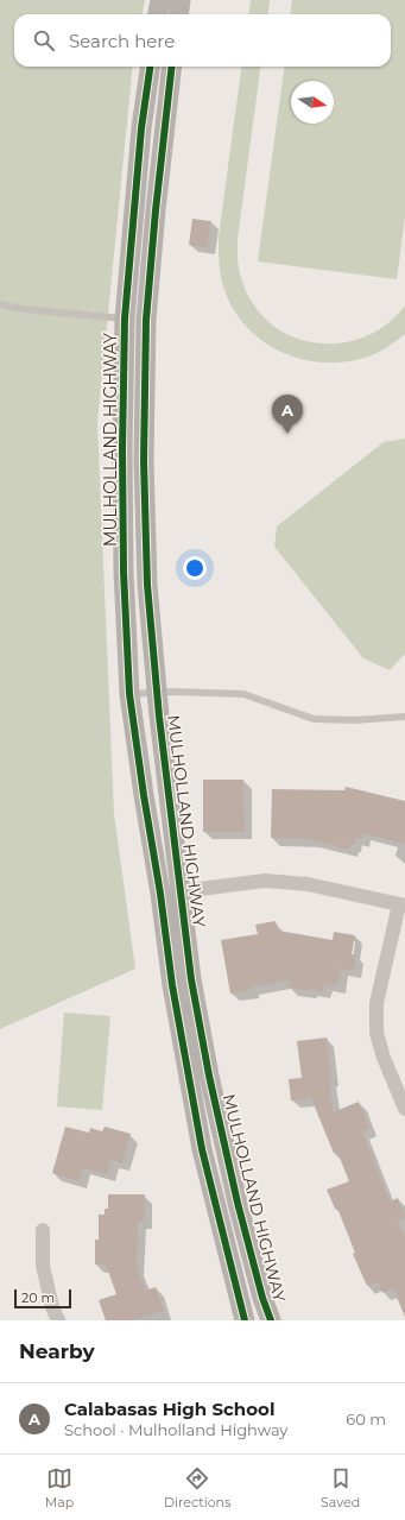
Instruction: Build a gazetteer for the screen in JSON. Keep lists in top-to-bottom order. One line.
{"streets":{"main road":["MULHOLLAND HIGHWAY"]},"scale_bar":"20 m","north":"right","page":{"search":"Search here","pins":"A","scale":"20 m","heading":"Nearby","list":[{"mark":"A","name":"Calabasas High School","note":"School · Mulholland Highway","value":"60 m"}],"nav":["Map","Directions","Saved"]}}
